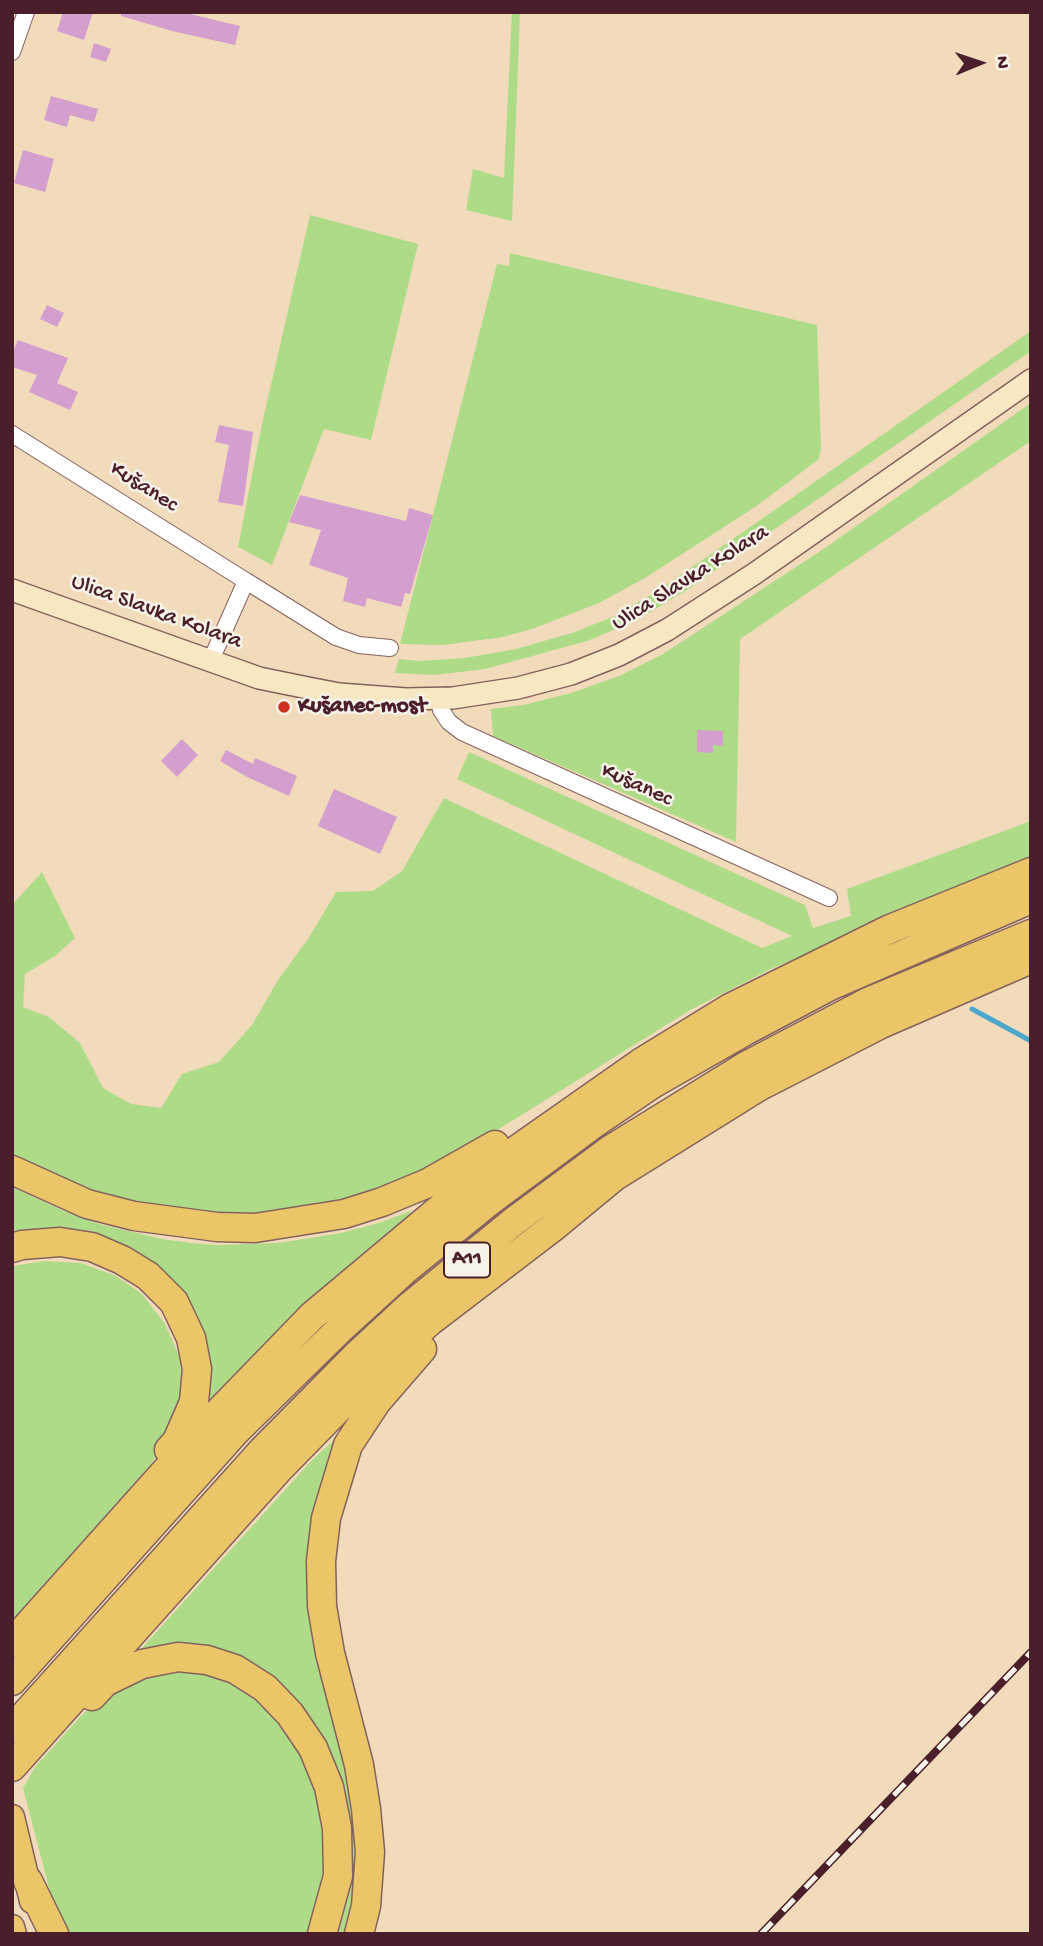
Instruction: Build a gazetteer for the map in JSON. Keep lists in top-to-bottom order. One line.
{"streets":{"highway":["A11"],"main road":["Ulica Slavka Kolara"],"street":["Kušanec"]},"crossings":[["Kušanec","Ulica Slavka Kolara"]],"places":["Kušanec-most"],"north":"right"}
